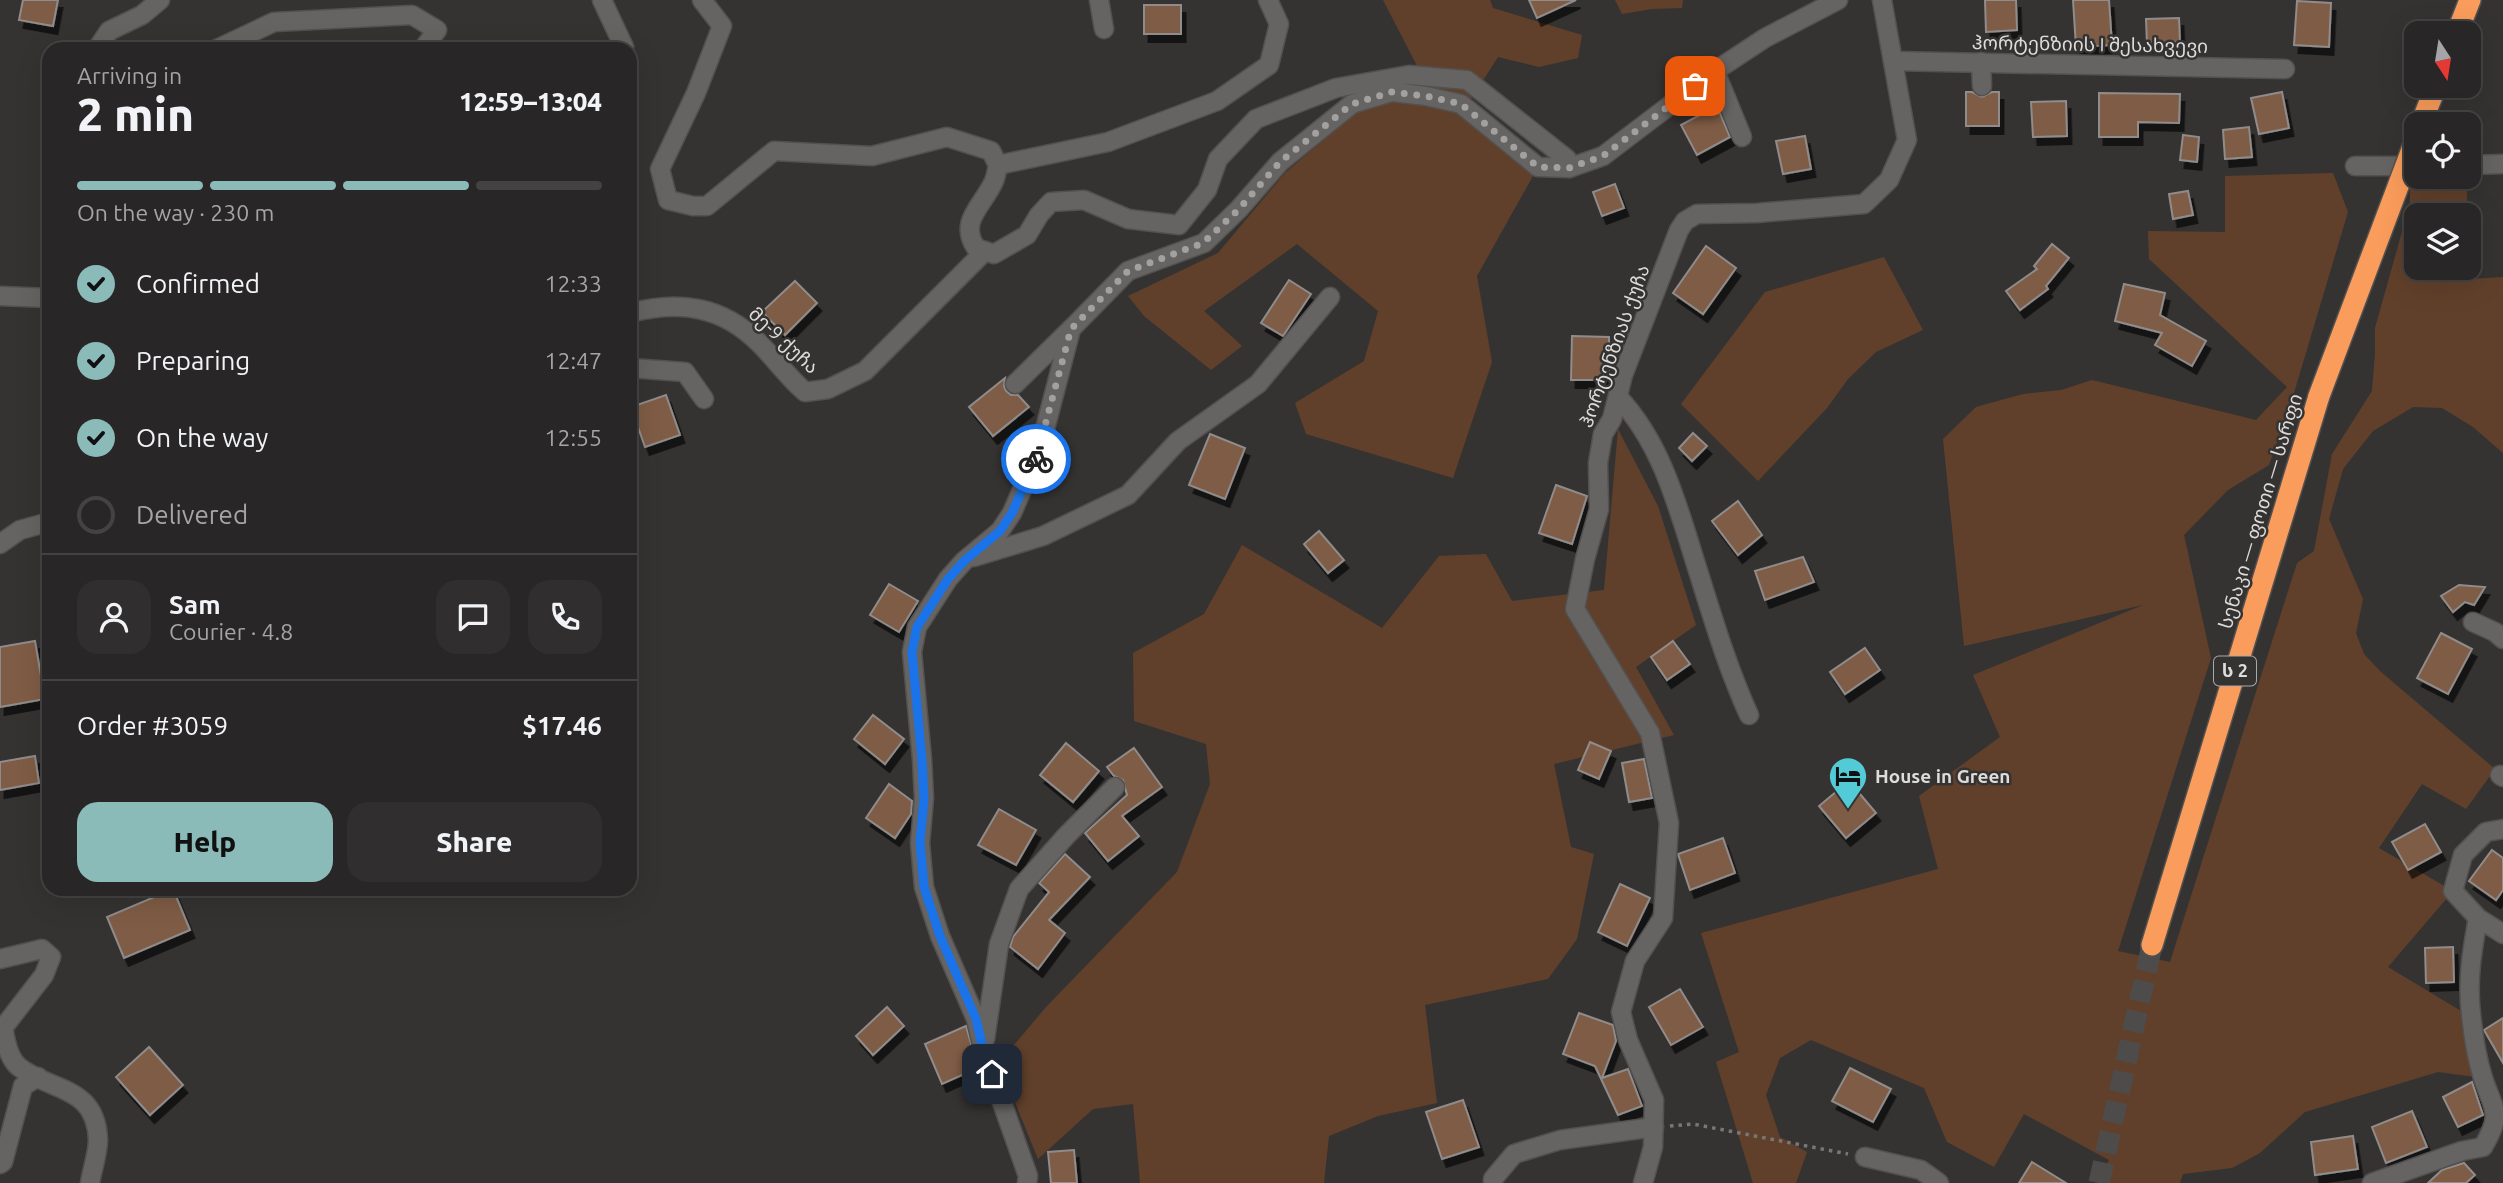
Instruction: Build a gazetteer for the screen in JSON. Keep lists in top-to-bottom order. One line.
{"streets":{"highway":["სენაკი — ფოთი — სარფი","ს 2"],"street":["ჰორტენზიის I შესახვევი","მე-9 ქუჩა","ჰორტენზიას ქუჩა"]},"crossings":[["ჰორტენზიის I შესახვევი","ჰორტენზიას ქუჩა"]],"places":{"hotel":["House in Green"]},"north":"bottom","page":{"heading":["2 min","Arriving in","12:59–13:04"],"panel":["Sam","Courier · 4.8","Order #3059","$17.46"],"bar":"On the way · 230 m","list":[["Confirmed","12:33"],["Preparing","12:47"],["On the way","12:55"],"Delivered"],"buttons":["Help","Share"]}}
